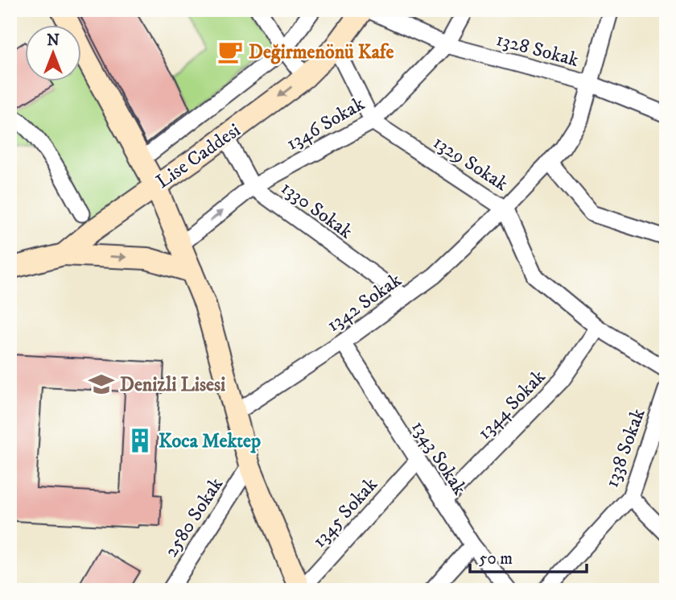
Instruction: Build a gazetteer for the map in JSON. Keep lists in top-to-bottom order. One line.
{"streets":{"main road":["Lise Caddesi"],"street":["1328 Sokak","1346 Sokak","1329 Sokak","1330 Sokak","1342 Sokak","1344 Sokak","1338 Sokak","1343 Sokak","1345 Sokak","2580 Sokak"]},"crossings":[["1328 Sokak","1346 Sokak"],["1328 Sokak","1342 Sokak"],["1346 Sokak","1329 Sokak"],["1346 Sokak","1330 Sokak"],["Lise Caddesi","1330 Sokak"],["1329 Sokak","1342 Sokak"],["1329 Sokak","1344 Sokak"],["1330 Sokak","1342 Sokak"],["1342 Sokak","1343 Sokak"],["1344 Sokak","1343 Sokak"],["1343 Sokak","1345 Sokak"]],"places":{"cafe":["Değirmenönü Kafe"],"school or university":["Denizli Lisesi"],"building":["Koca Mektep"]},"scale_bar":"50 m","north":"top"}
